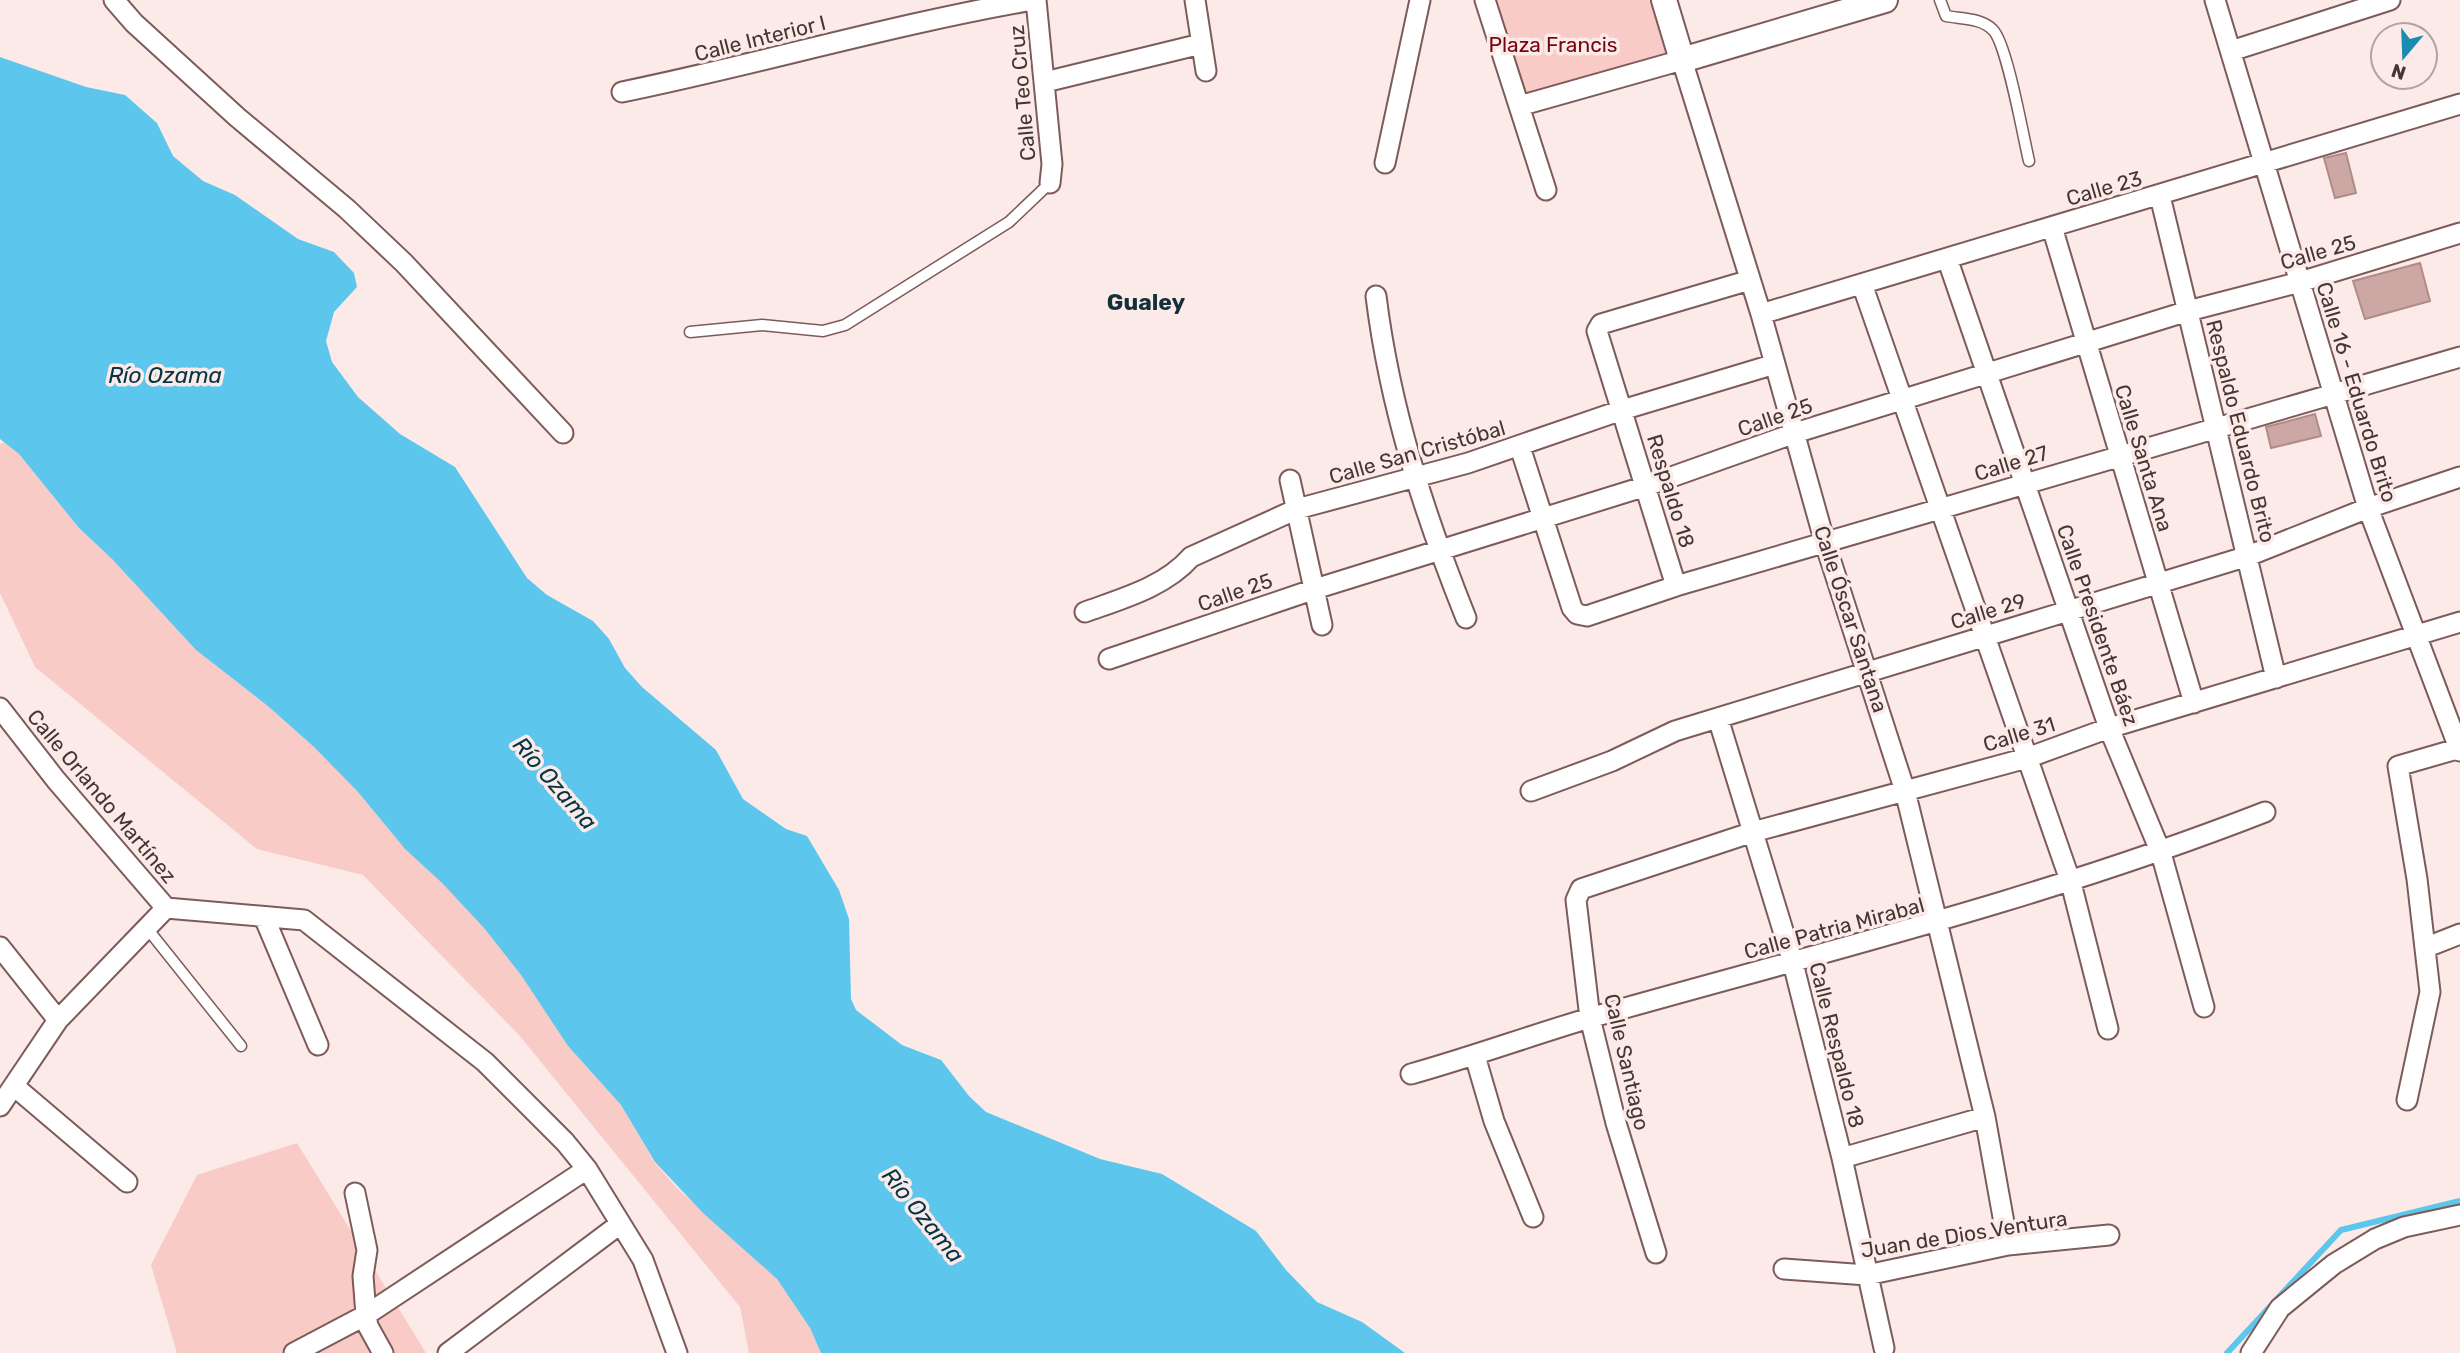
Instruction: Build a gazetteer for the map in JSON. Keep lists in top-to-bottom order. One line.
{"streets":{"street":["Calle Interior I","Calle Teo Cruz","Calle 23","Calle 25","Calle 16 - Eduardo Brito","Respaldo Eduardo Brito","Calle San Cristóbal","Calle Santa Ana","Calle 27","Respaldo 18","Calle 29","Calle Óscar Santana","Calle Presidente Báez","Calle 31","Calle Orlando Martínez","Calle Patria Mirabal","Calle Respaldo 18","Calle Santiago","Juan de Dios Ventura"]},"crossings":[["Calle Interior I","Calle Teo Cruz"],["Calle 23","Calle 16 - Eduardo Brito"],["Calle 23","Respaldo Eduardo Brito"],["Calle 23","Calle Santa Ana"],["Calle 23","Calle Óscar Santana"],["Calle 23","Calle Presidente Báez"],["Calle 25","Calle 16 - Eduardo Brito"],["Calle 25","Respaldo Eduardo Brito"],["Calle 25","Calle Santa Ana"],["Calle 25","Calle 27"],["Calle 25","Respaldo 18"],["Calle 25","Calle Óscar Santana"],["Calle 25","Calle Presidente Báez"],["Calle 16 - Eduardo Brito","Calle 27"],["Calle 16 - Eduardo Brito","Calle 29"],["Calle 16 - Eduardo Brito","Calle 31"],["Respaldo Eduardo Brito","Calle 27"],["Respaldo Eduardo Brito","Calle 29"],["Respaldo Eduardo Brito","Calle 31"],["Calle San Cristóbal","Respaldo 18"],["Calle San Cristóbal","Calle Óscar Santana"],["Calle Santa Ana","Calle 27"],["Calle Santa Ana","Calle 29"],["Calle Santa Ana","Calle 31"],["Calle 27","Respaldo 18"],["Calle 27","Calle Óscar Santana"],["Calle 27","Calle Presidente Báez"],["Respaldo 18","Calle Óscar Santana"],["Calle 29","Calle Óscar Santana"],["Calle 29","Calle Presidente Báez"],["Calle 29","Calle Respaldo 18"],["Calle Óscar Santana","Calle 31"],["Calle Óscar Santana","Calle Patria Mirabal"],["Calle Óscar Santana","Juan de Dios Ventura"],["Calle Presidente Báez","Calle 31"],["Calle Presidente Báez","Calle Patria Mirabal"],["Calle 31","Calle Respaldo 18"],["Calle 31","Calle Santiago"],["Calle Patria Mirabal","Calle Respaldo 18"],["Calle Patria Mirabal","Calle Santiago"],["Calle Respaldo 18","Juan de Dios Ventura"]],"districts":["Gualey"],"water":["Río Ozama"],"parks":["Plaza Francis"],"north":"bottom"}
